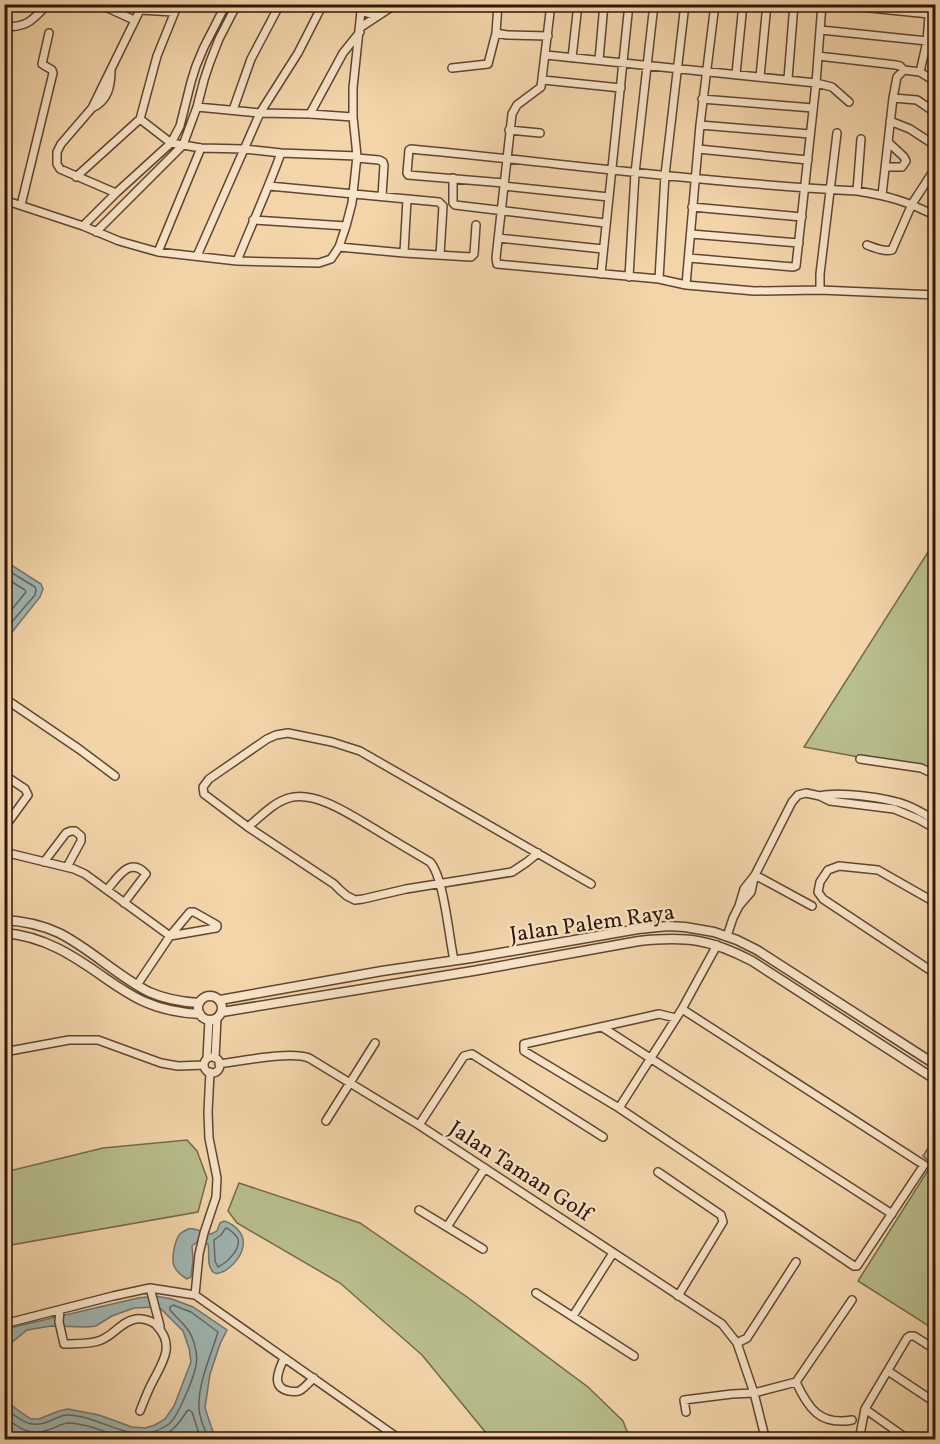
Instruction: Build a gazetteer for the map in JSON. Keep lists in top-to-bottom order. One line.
{"streets":{"street":["Jalan Palem Raya","Jalan Taman Golf"]}}
